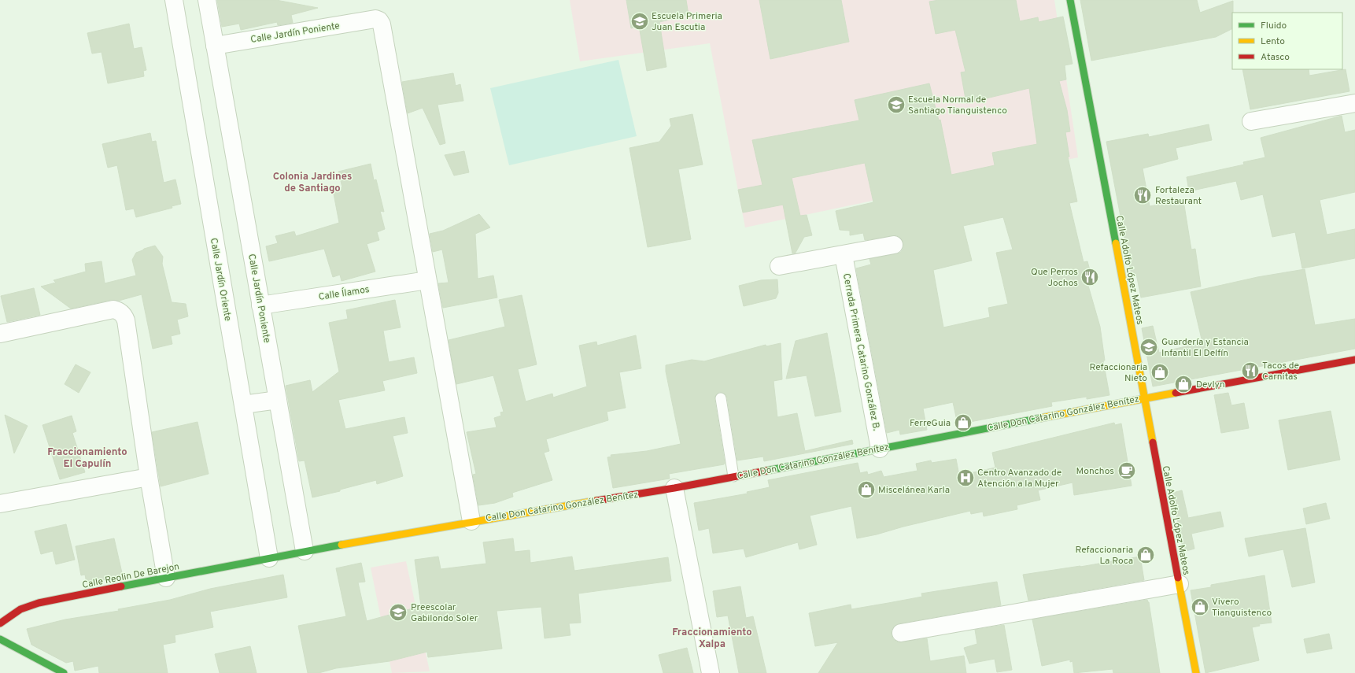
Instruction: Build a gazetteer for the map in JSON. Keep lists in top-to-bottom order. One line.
{"streets":{"main road":["Calle Adolfo López Mateos","Calle Don Catarino González Benítez","Calle Reolin De Barejon"],"street":["Calle Jardín Poniente","Calle Jardín Oriente","Calle Ílamos","Cerrada Primera Catarino González B."]},"crossings":[["Calle Jardín Poniente","Calle Ílamos"],["Calle Jardín Poniente","Calle Don Catarino González Benítez"],["Calle Adolfo López Mateos","Calle Don Catarino González Benítez"],["Calle Jardín Oriente","Calle Don Catarino González Benítez"],["Calle Jardín Oriente","Calle Reolin De Barejon"],["Cerrada Primera Catarino González B.","Calle Don Catarino González Benítez"],["Calle Don Catarino González Benítez","Calle Reolin De Barejon"]],"districts":["Colonia Jardines de Santiago","Fraccionamiento El Capulín","Fraccionamiento Xalpa"],"places":{"school or university":["Escuela Primeria Juan Escutia","Escuela Normal de Santiago Tianguistenco","Guardería y Estancia Infantil El Delfín","Preescolar Gabilondo Soler"],"restaurant":["Fortaleza Restaurant","Que Perros Jochos","Tacos de Carnitas"],"shop":["Refaccionaria Nieto","Devlyn","FerreGuia","Miscelánea Karla","Refaccionaria La Roca","Vivero Tianguistenco"],"cafe":["Monchos"],"hospital":["Centro Avanzado de Atención a la Mujer"]},"legend":["Fluido","Lento","Atasco"]}
